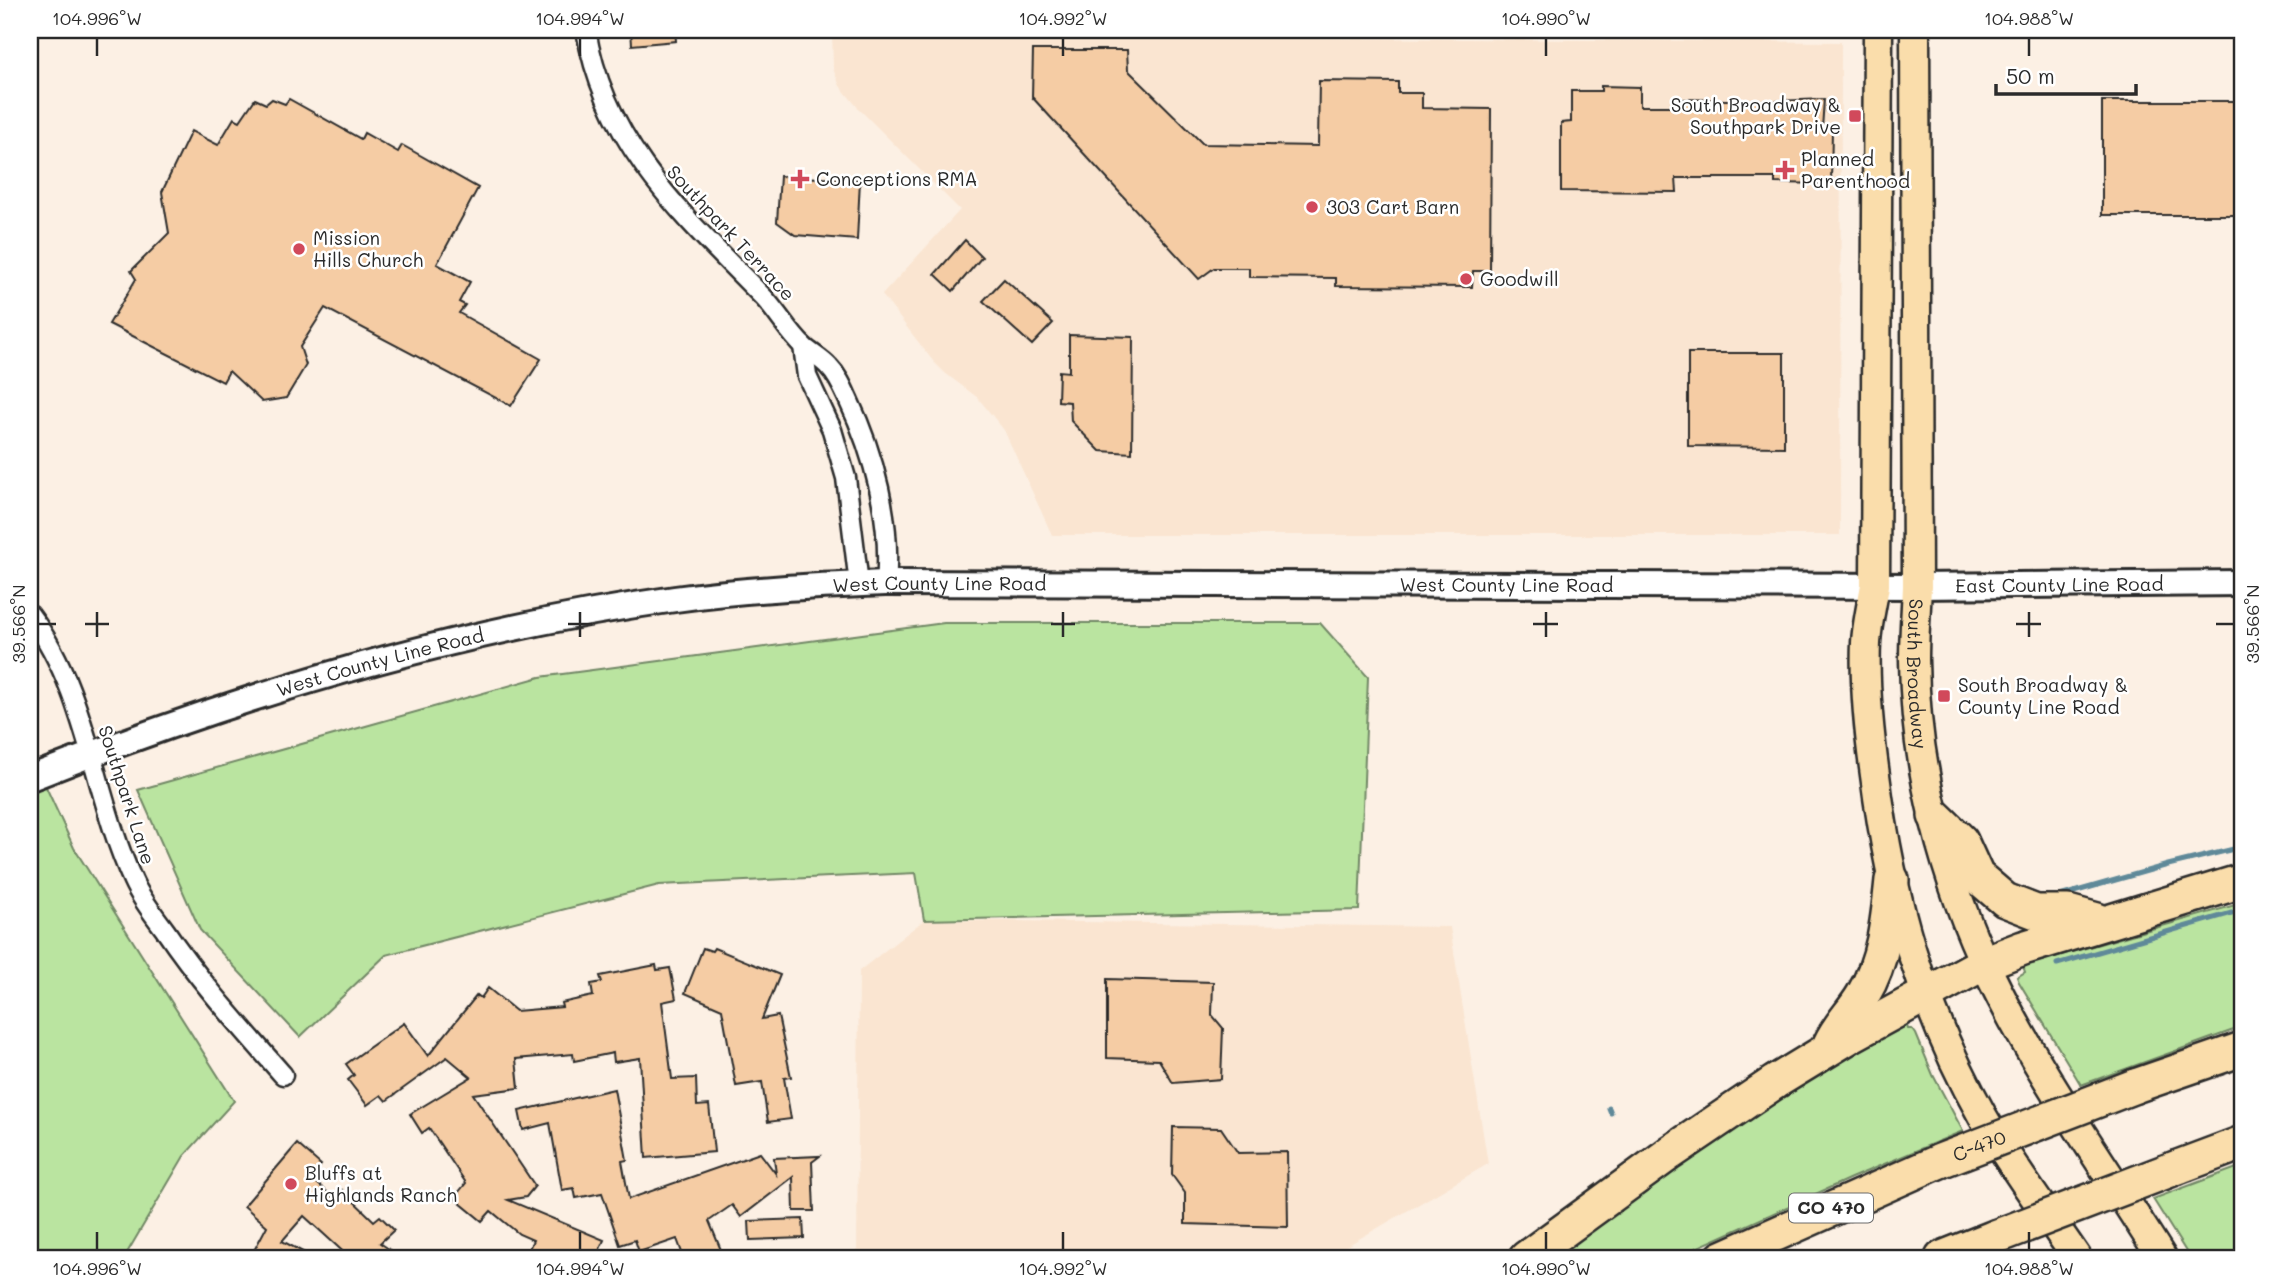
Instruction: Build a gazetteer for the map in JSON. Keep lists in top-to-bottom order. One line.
{"streets":{"highway":["C-470","CO 470"],"main road":["West County Line Road","East County Line Road","South Broadway"],"street":["Southpark Terrace","Southpark Lane"]},"crossings":[["Southpark Terrace","West County Line Road"],["West County Line Road","East County Line Road"],["West County Line Road","Southpark Lane"],["East County Line Road","South Broadway"]],"places":{"transit":["South Broadway & Southpark Drive","South Broadway & County Line Road"],"health":["Planned Parenthood","Conceptions RMA"],"other":["303 Cart Barn","Mission Hills Church","Goodwill","Bluffs at Highlands Ranch"]},"scale_bar":"50 m","coordinates":["104.996°W","104.994°W","104.992°W","104.990°W","104.988°W","39.566°N"]}
